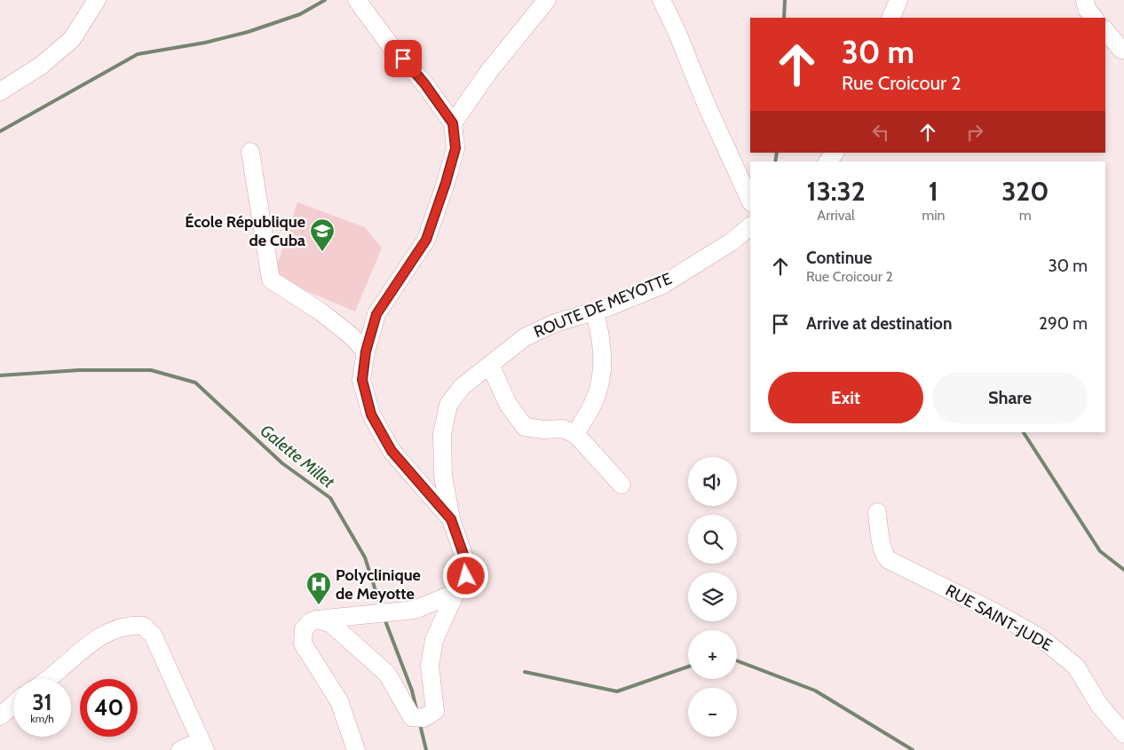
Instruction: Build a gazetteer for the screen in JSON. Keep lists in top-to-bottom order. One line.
{"streets":{"street":["ROUTE DE MEYOTTE","RUE SAINT-JUDE"]},"water":["Galette Millet"],"places":{"school or university":["École République de Cuba"],"hospital":["Polyclinique de Meyotte"]},"page":{"turn":["30 m","Rue Croicour 2"],"eta":["13:32","Arrival","1","min","320","m"],"list":[{"name":"Continue","note":"Rue Croicour 2","value":"30 m"},{"name":"Arrive at destination","value":"290 m"}],"buttons":["Exit","Share"],"map_buttons":["+","−"],"speed":"31 km/h","limit":"40"}}
